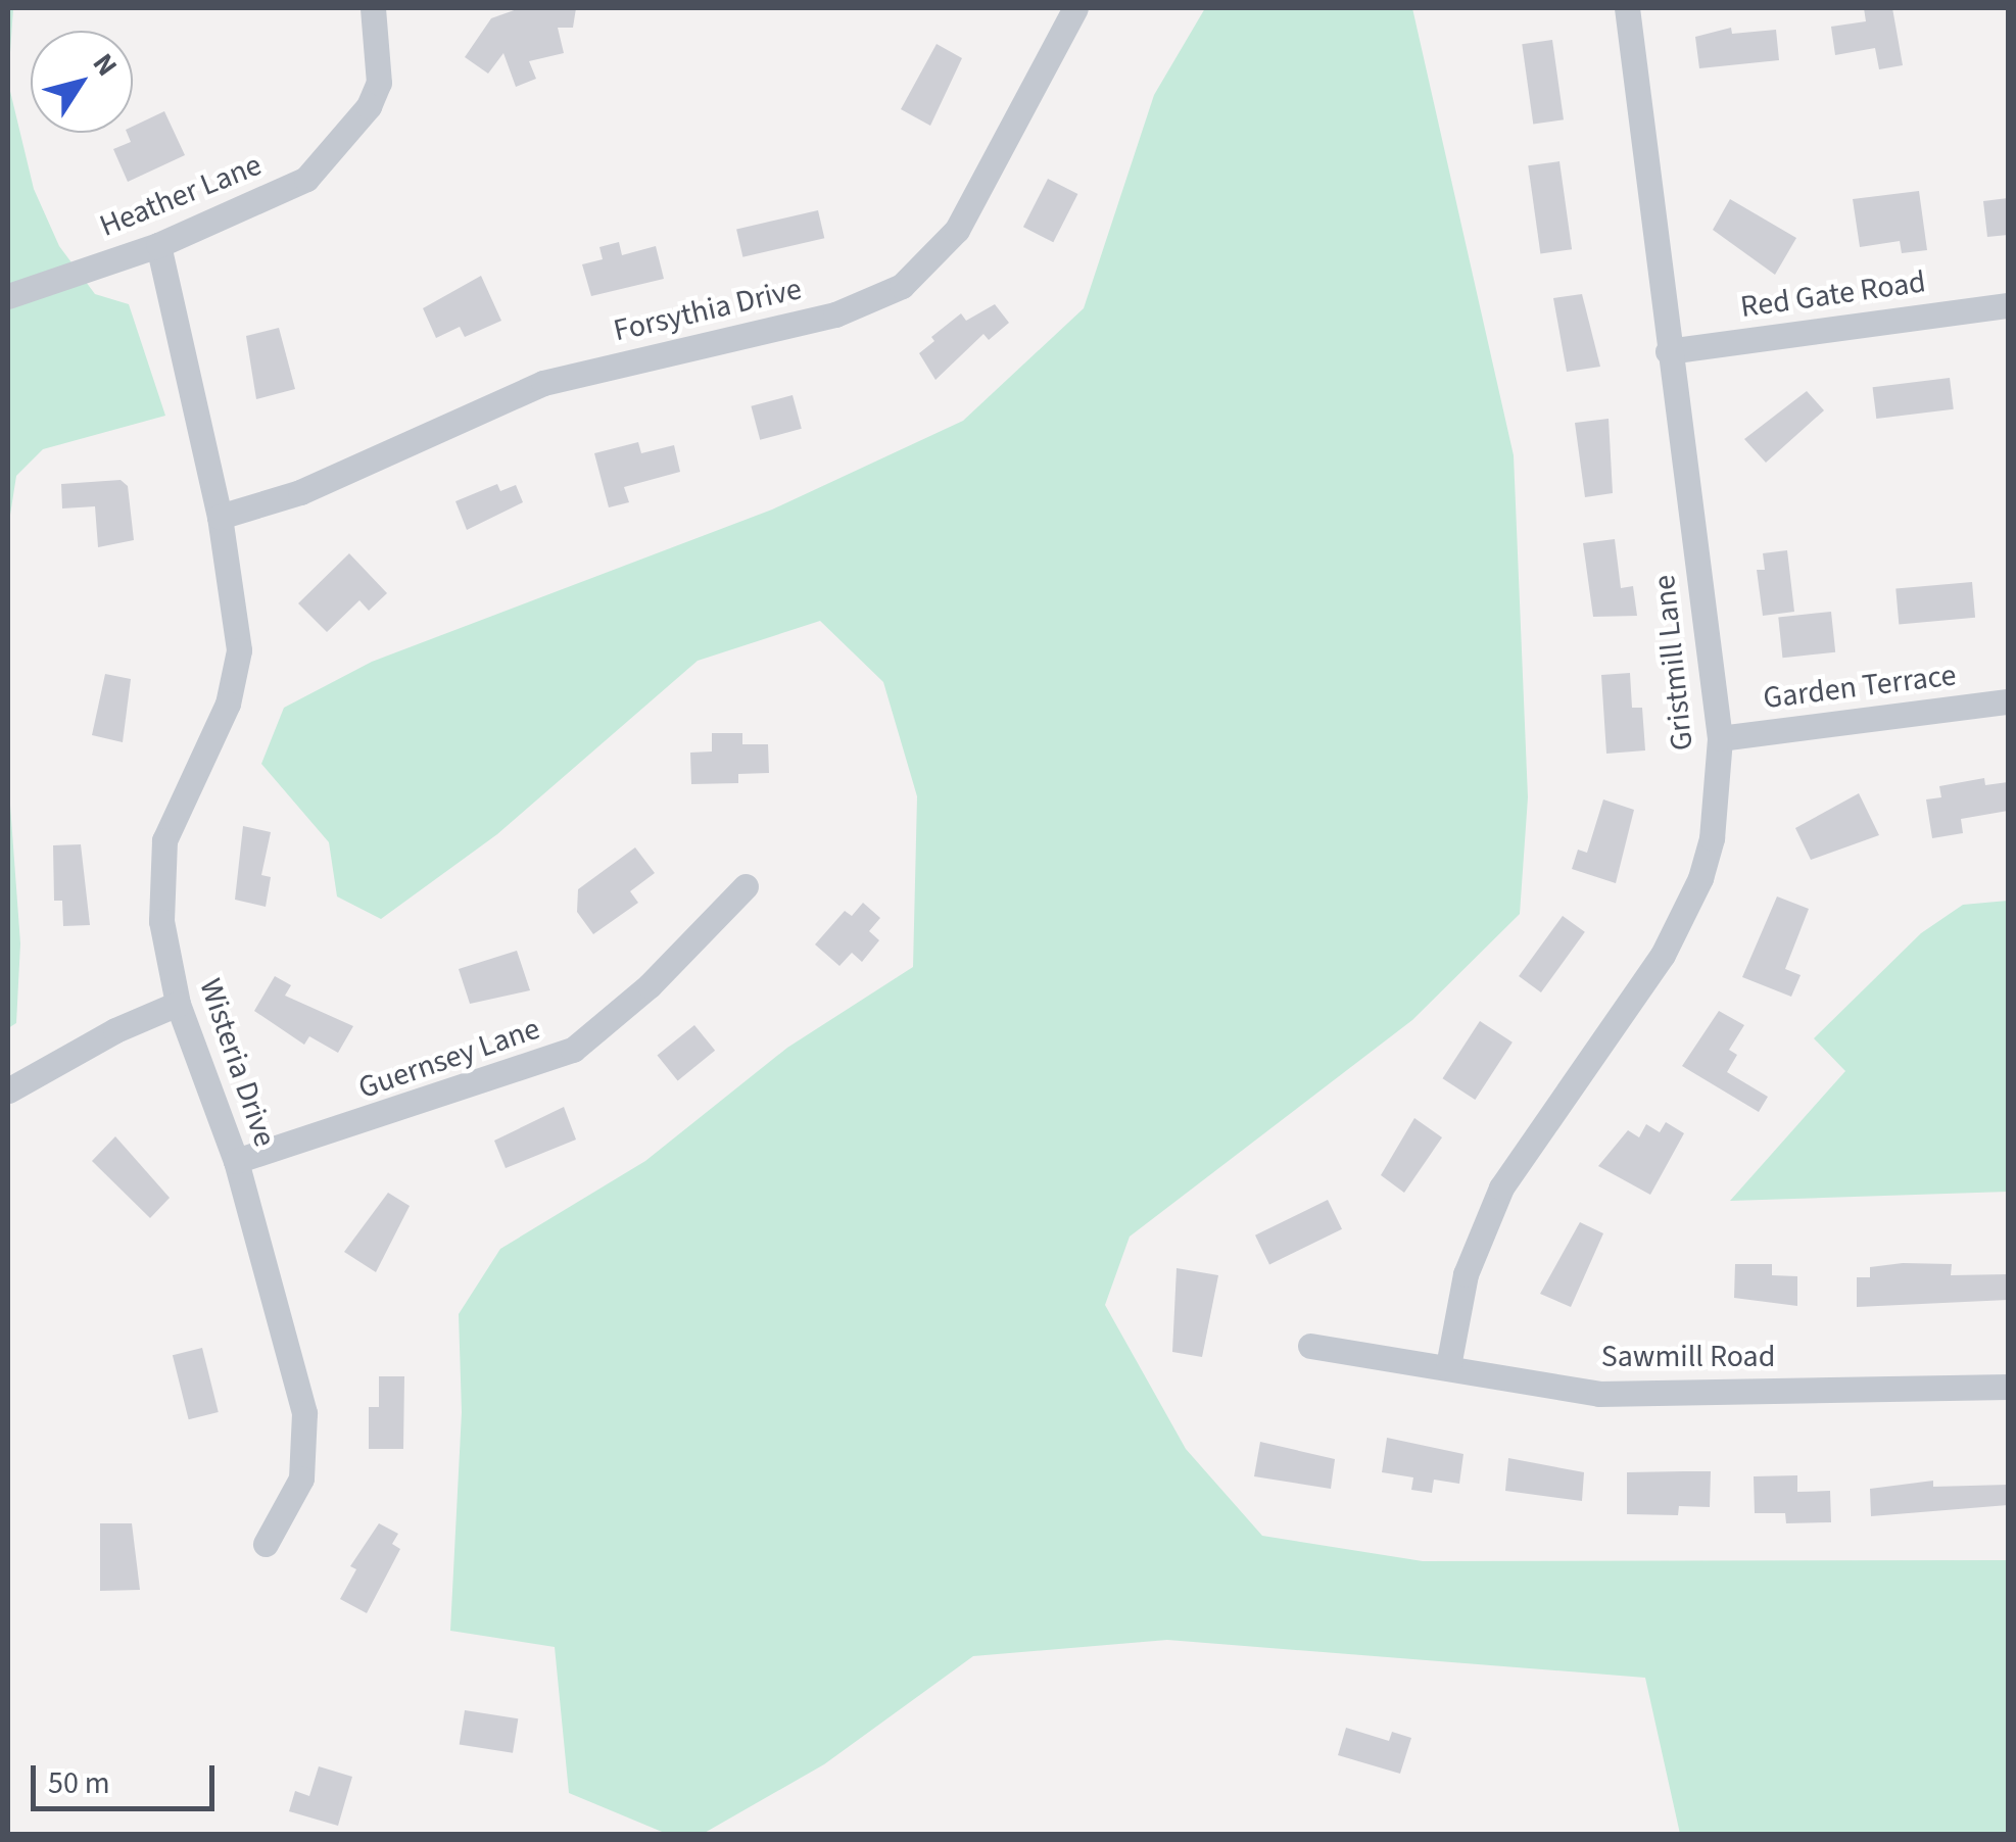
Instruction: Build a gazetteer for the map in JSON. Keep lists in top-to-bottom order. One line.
{"streets":{"street":["Heather Lane","Red Gate Road","Forsythia Drive","Gristmill Lane","Garden Terrace","Guernsey Lane","Wisteria Drive","Sawmill Road"]},"crossings":[["Heather Lane","Wisteria Drive"],["Red Gate Road","Gristmill Lane"],["Forsythia Drive","Wisteria Drive"],["Gristmill Lane","Garden Terrace"],["Gristmill Lane","Sawmill Road"],["Guernsey Lane","Wisteria Drive"]],"scale_bar":"50 m","north":"top right"}
